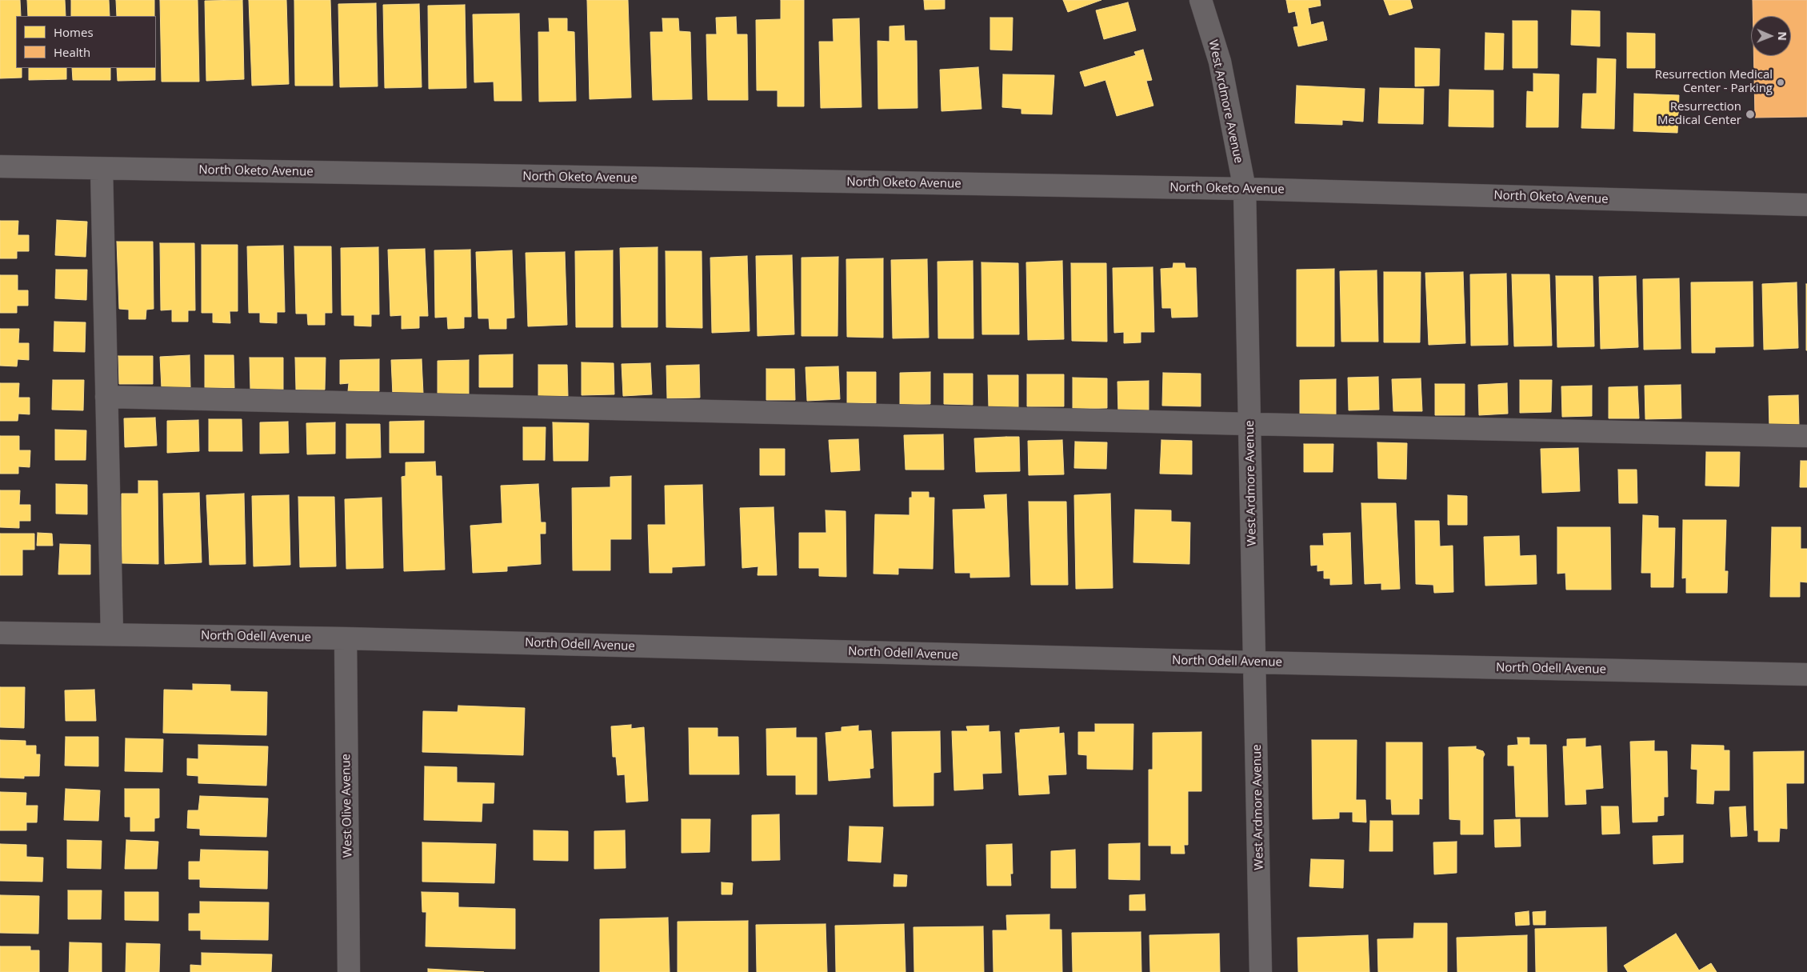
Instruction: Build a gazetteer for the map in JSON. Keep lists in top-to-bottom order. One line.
{"streets":{"street":["West Ardmore Avenue","North Oketo Avenue","North Odell Avenue","West Olive Avenue"]},"crossings":[["West Ardmore Avenue","North Oketo Avenue"],["West Ardmore Avenue","North Odell Avenue"],["North Odell Avenue","West Olive Avenue"]],"places":["Resurrection Medical Center - Parking","Resurrection Medical Center"],"legend":["Homes","Health"],"north":"right"}
